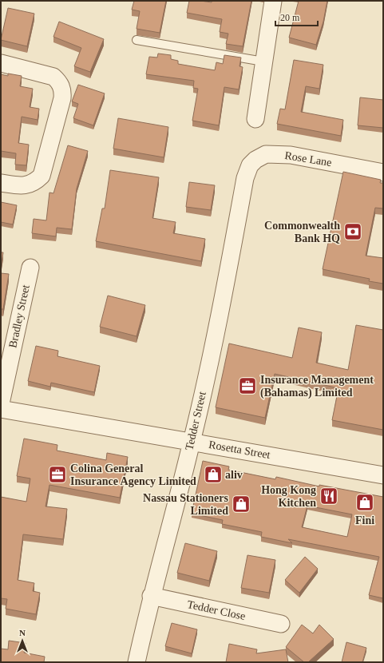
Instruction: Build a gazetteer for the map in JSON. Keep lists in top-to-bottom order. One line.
{"streets":{"street":["Rose Lane","Bradley Street","Tedder Street","Rosetta Street","Tedder Close"]},"crossings":[["Rose Lane","Tedder Street"],["Tedder Street","Rosetta Street"],["Tedder Street","Tedder Close"]],"places":{"bank":["Commonwealth Bank HQ"],"office":["Insurance Management (Bahamas) Limited","Colina General Insurance Agency Limited"],"shop":["aliv","Fini","Nassau Stationers Limited"],"restaurant":["Hong Kong Kitchen"]},"scale_bar":"20 m","north":"top"}
